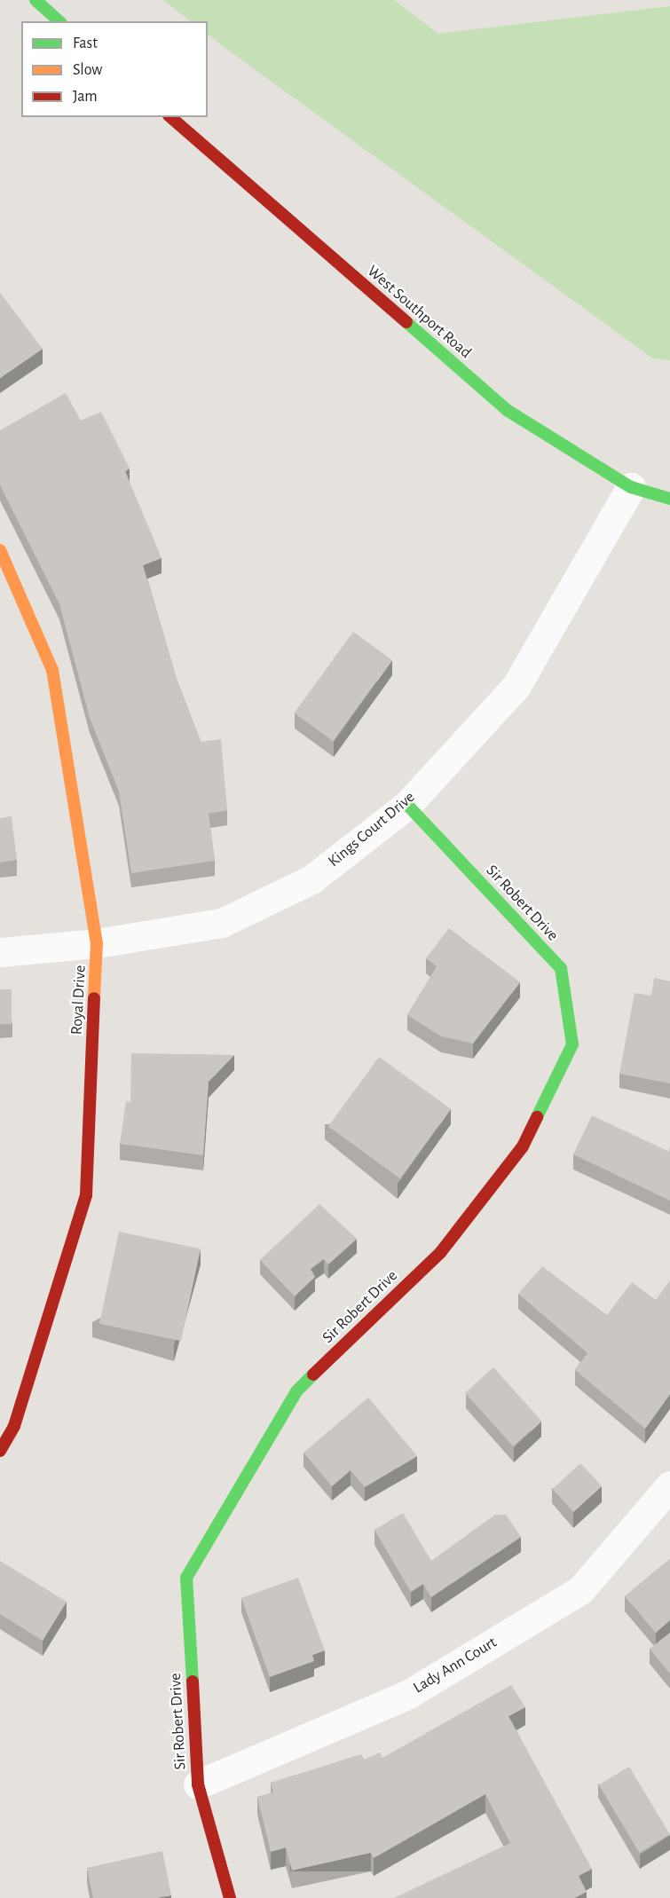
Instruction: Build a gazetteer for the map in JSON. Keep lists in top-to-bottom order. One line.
{"streets":{"street":["West Southport Road","Kings Court Drive","Sir Robert Drive","Royal Drive","Lady Ann Court"]},"crossings":[["West Southport Road","Kings Court Drive"],["Kings Court Drive","Sir Robert Drive"],["Kings Court Drive","Royal Drive"],["Sir Robert Drive","Lady Ann Court"]],"legend":["Fast","Slow","Jam"]}
